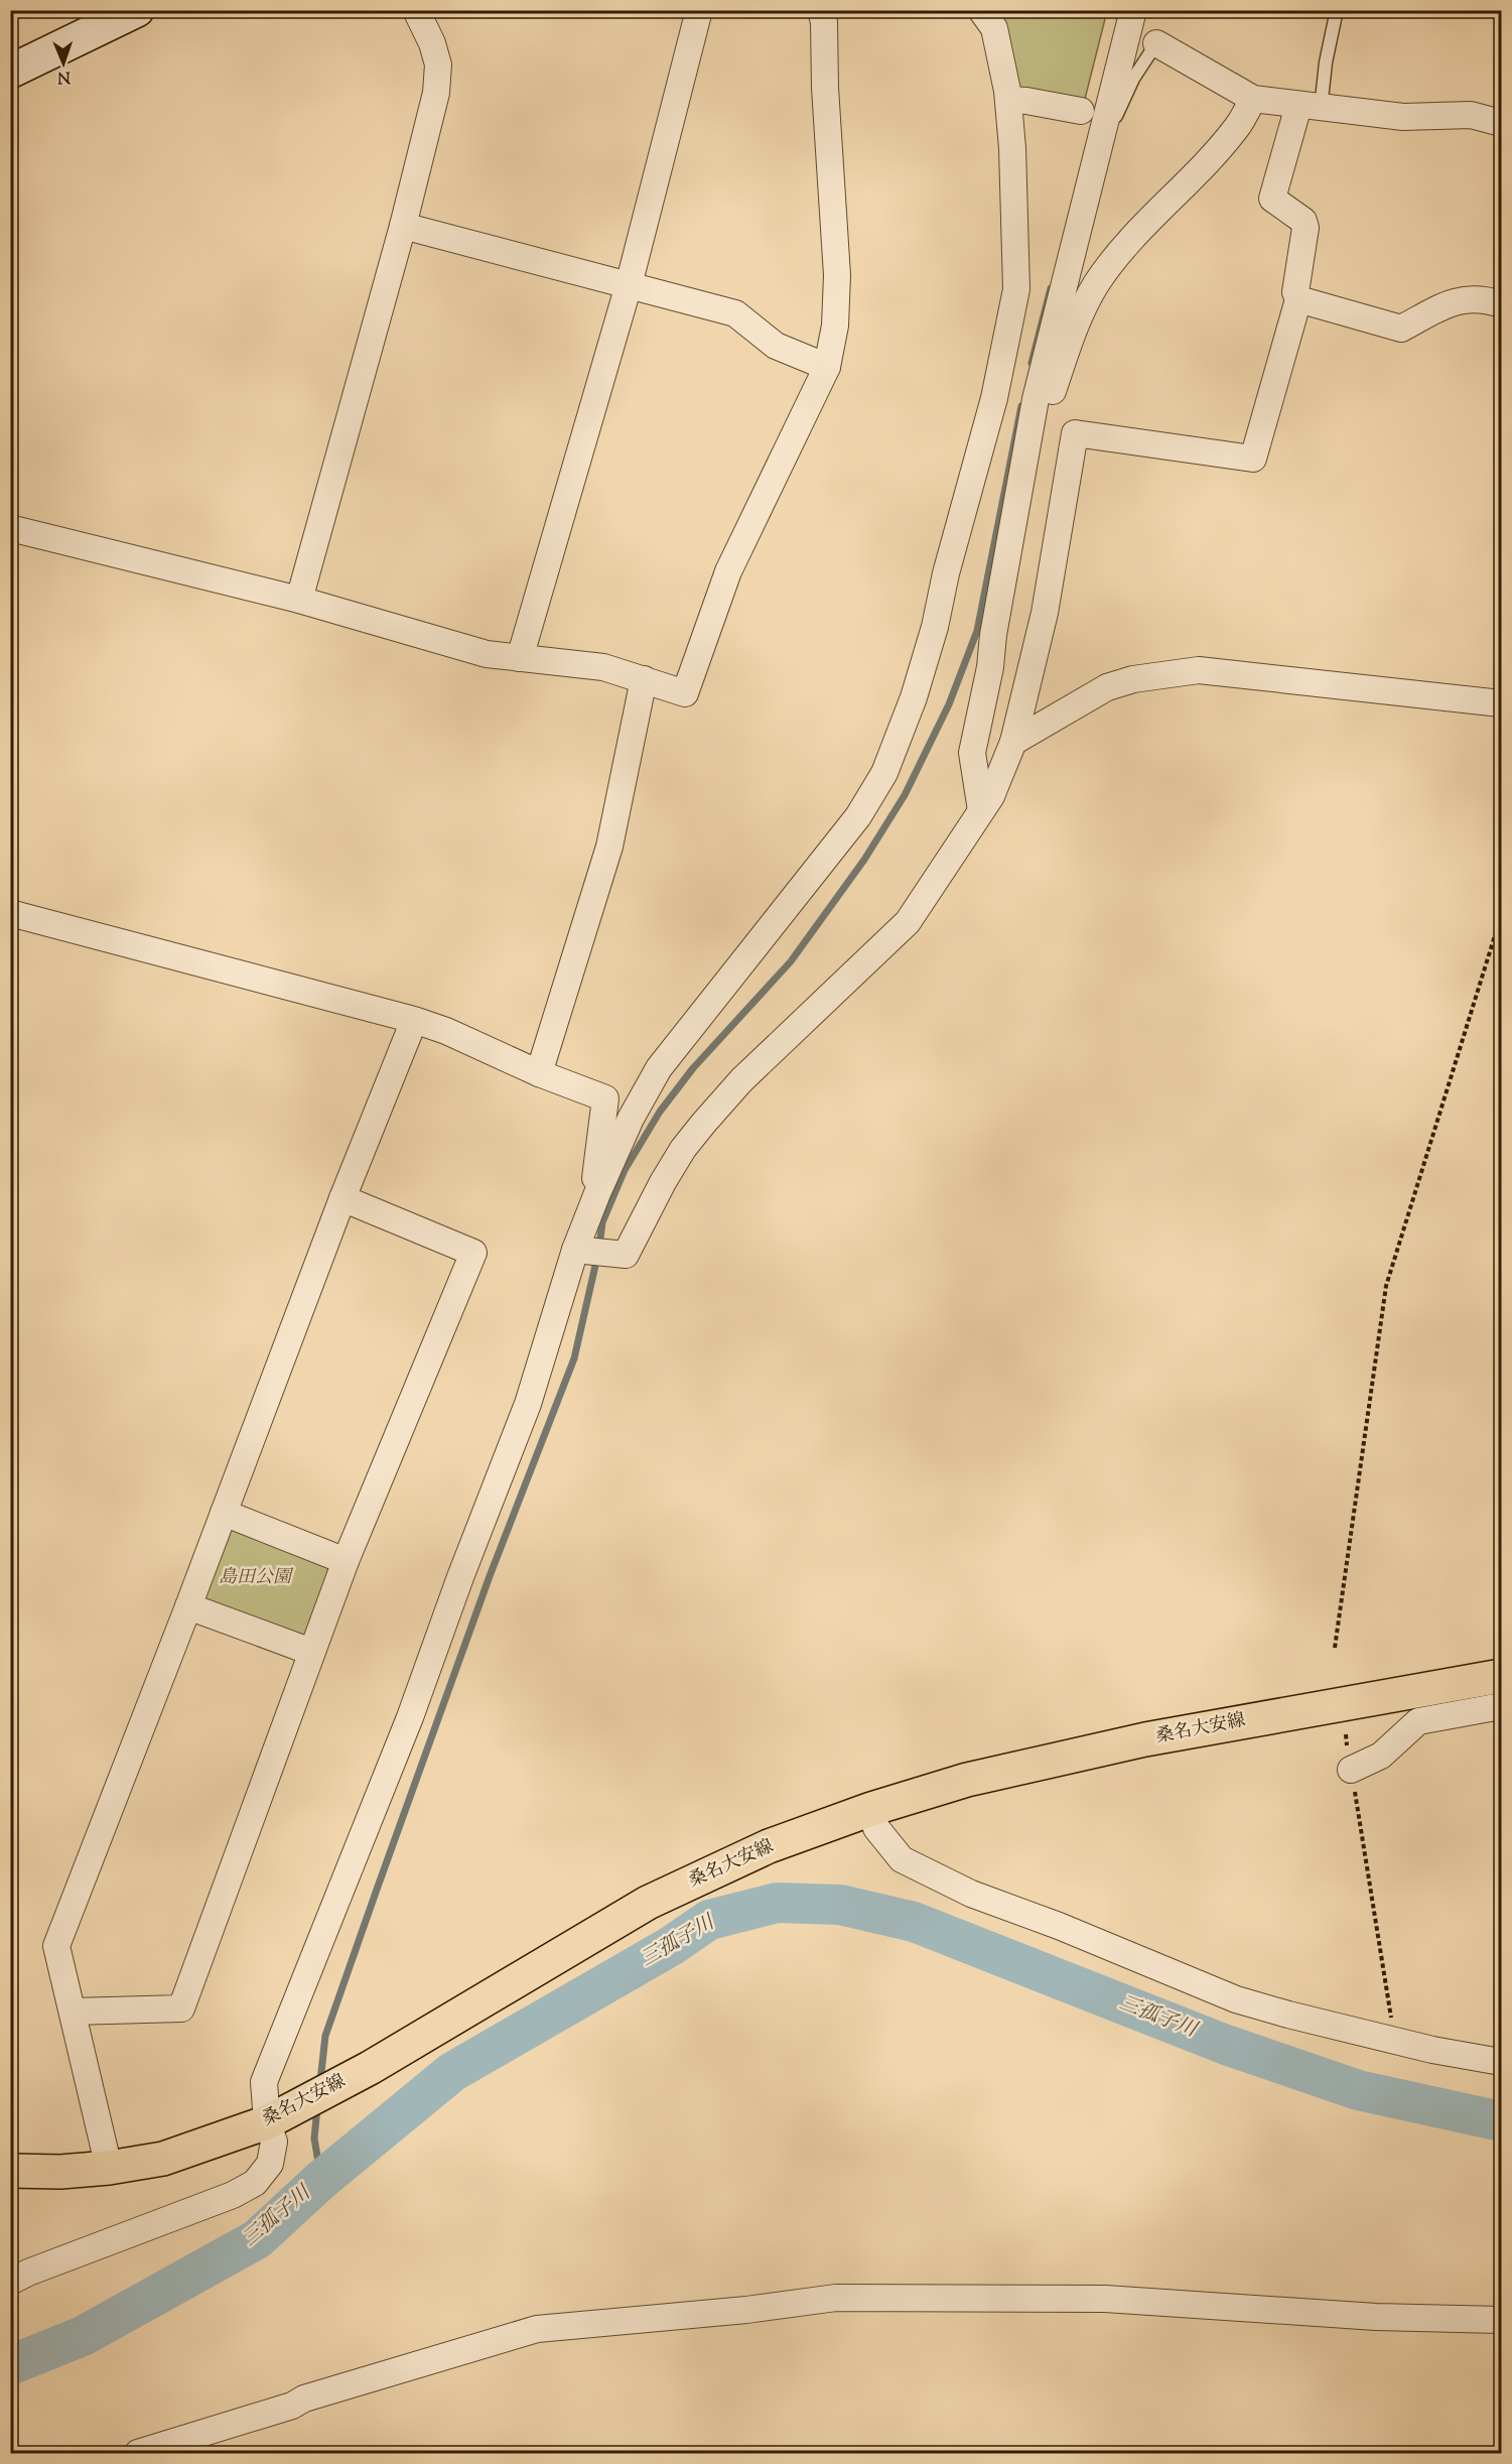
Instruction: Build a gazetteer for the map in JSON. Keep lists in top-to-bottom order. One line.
{"streets":{"main road":["桑名大安線"]},"water":["三孤子川"],"parks":["島田公園"],"north":"bottom"}
